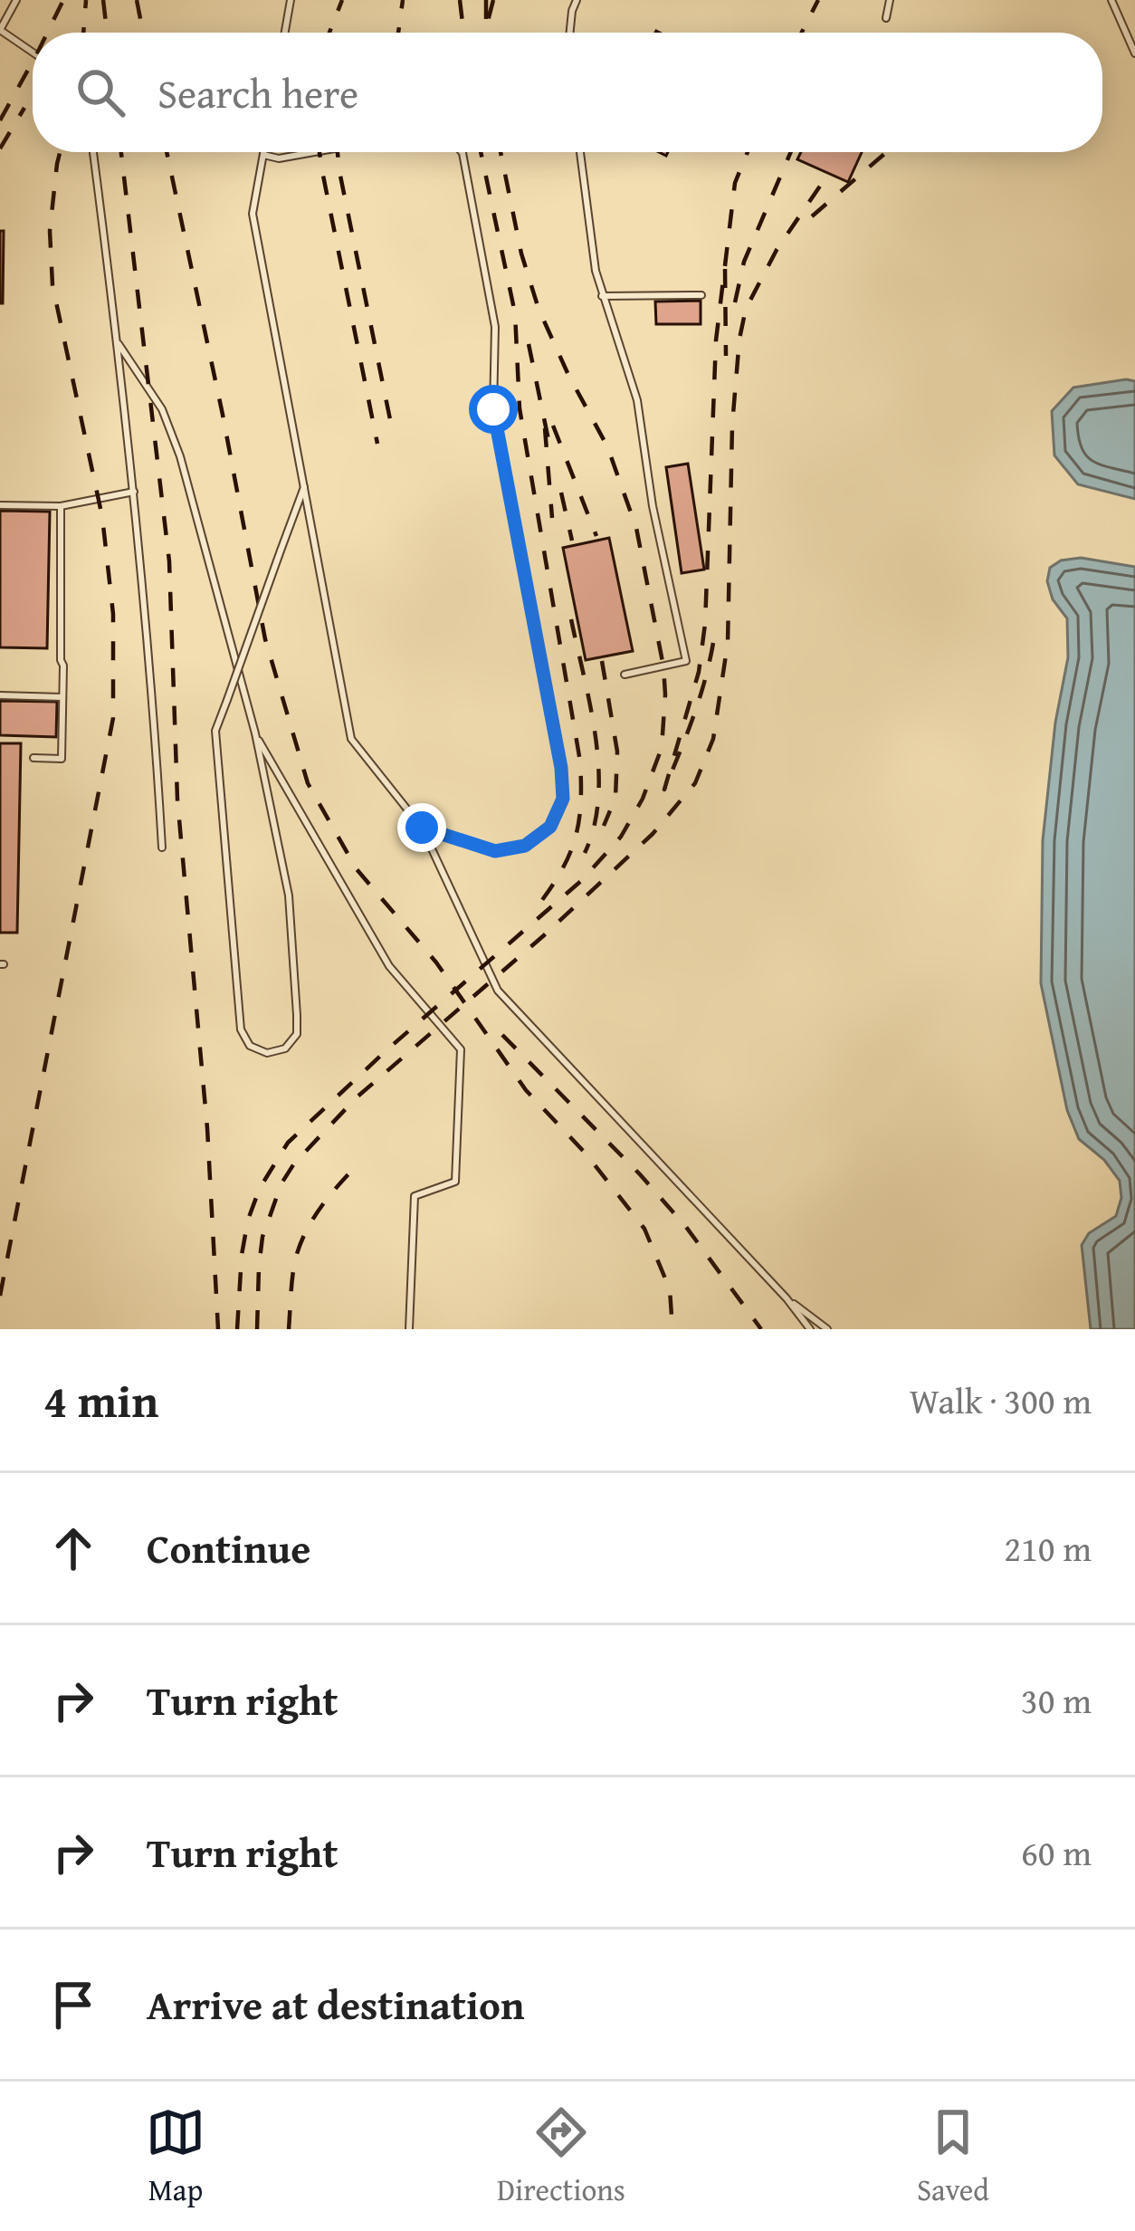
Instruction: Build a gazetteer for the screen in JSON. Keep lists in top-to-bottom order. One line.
{"page":{"search":"Search here","heading":["4 min","Walk · 300 m"],"list":[["Continue","210 m"],["Turn right","30 m"],["Turn right","60 m"],"Arrive at destination"],"nav":["Map","Directions","Saved"]}}
